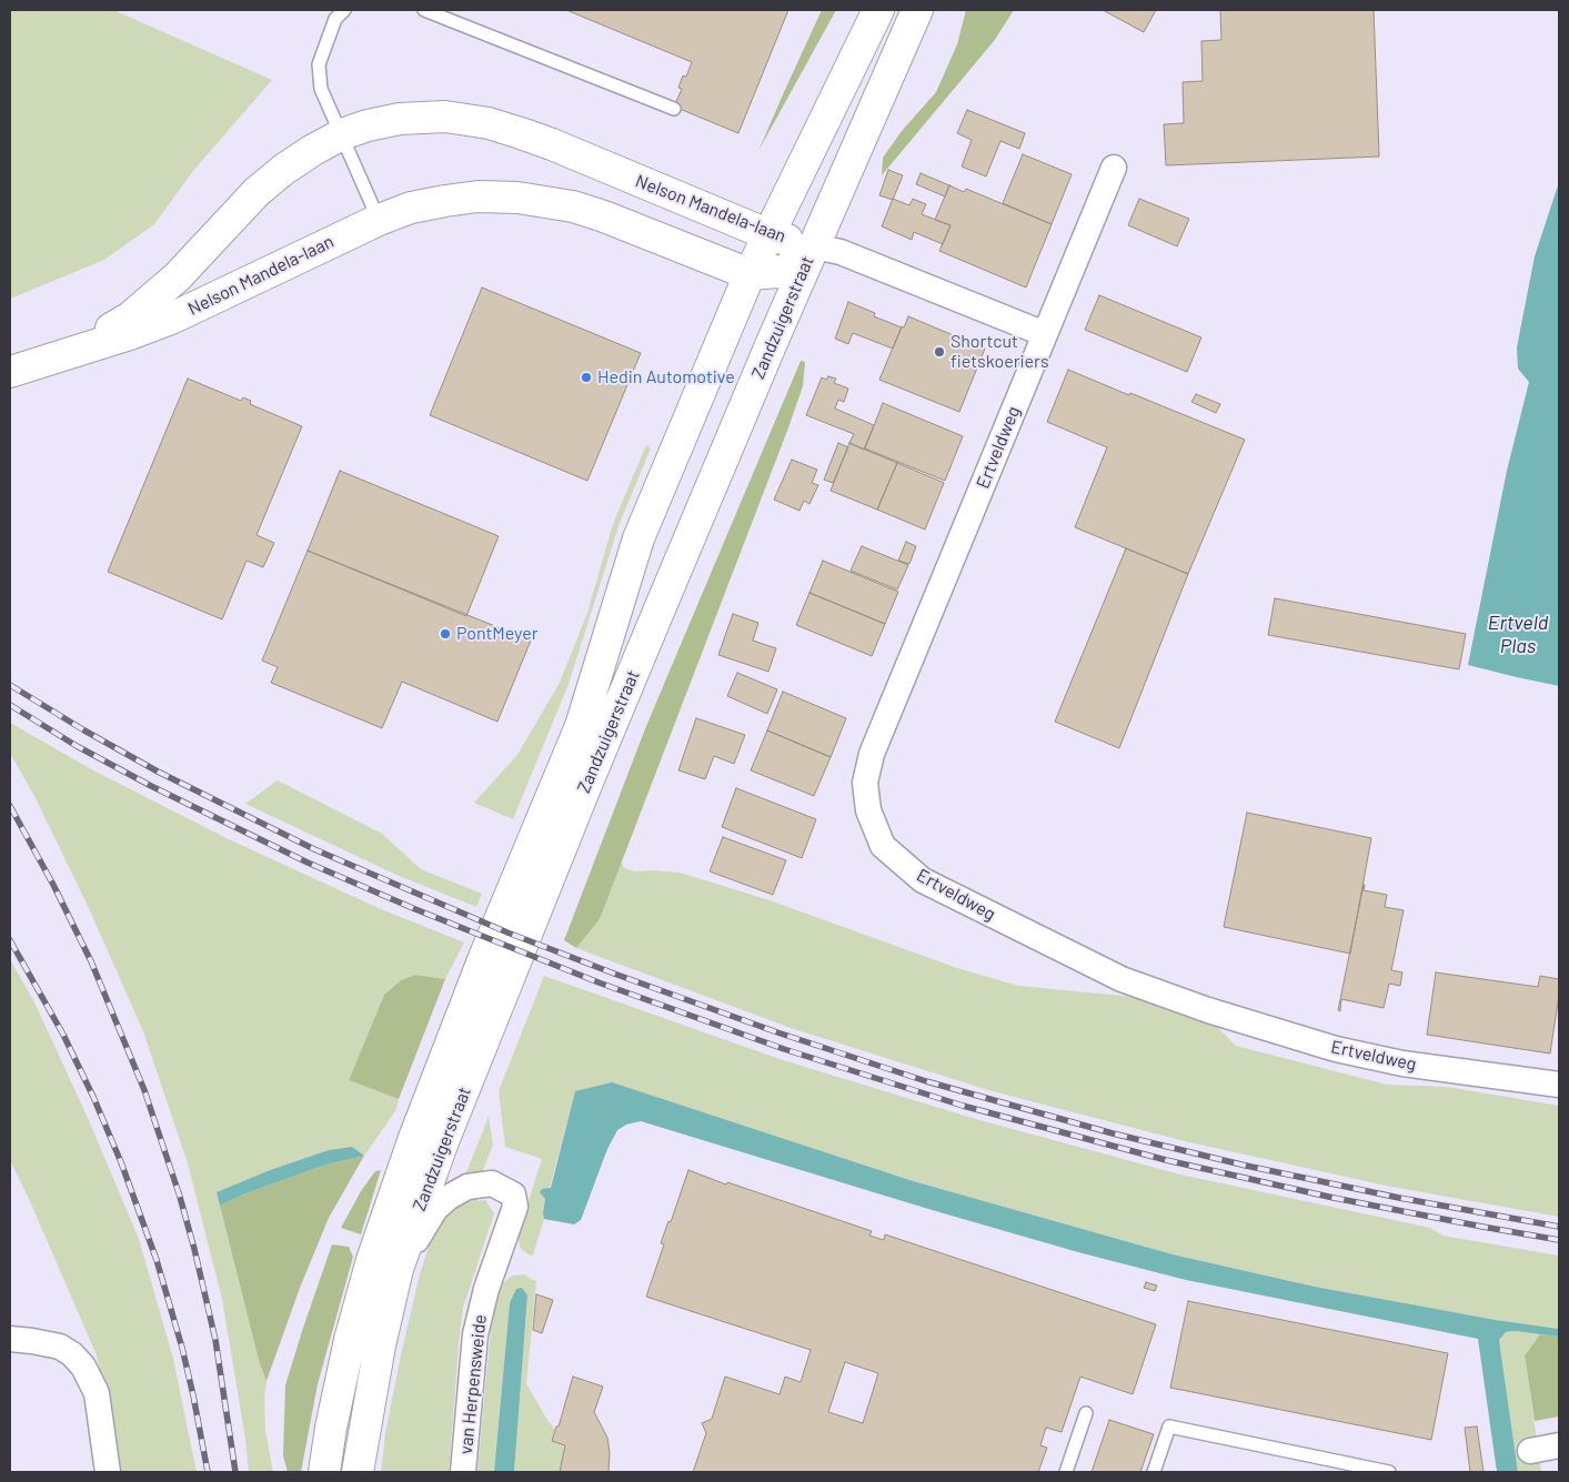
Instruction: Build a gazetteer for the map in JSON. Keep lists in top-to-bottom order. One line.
{"streets":{"main road":["Nelson Mandela-laan","Zandzuigerstraat"],"street":["Ertveldweg","van Herpensweide"]},"crossings":[["Nelson Mandela-laan","Zandzuigerstraat"],["Zandzuigerstraat","van Herpensweide"]],"water":["Ertveld Plas"],"places":["Shortcut fietskoeriers","Hedin Automotive","PontMeyer"]}
